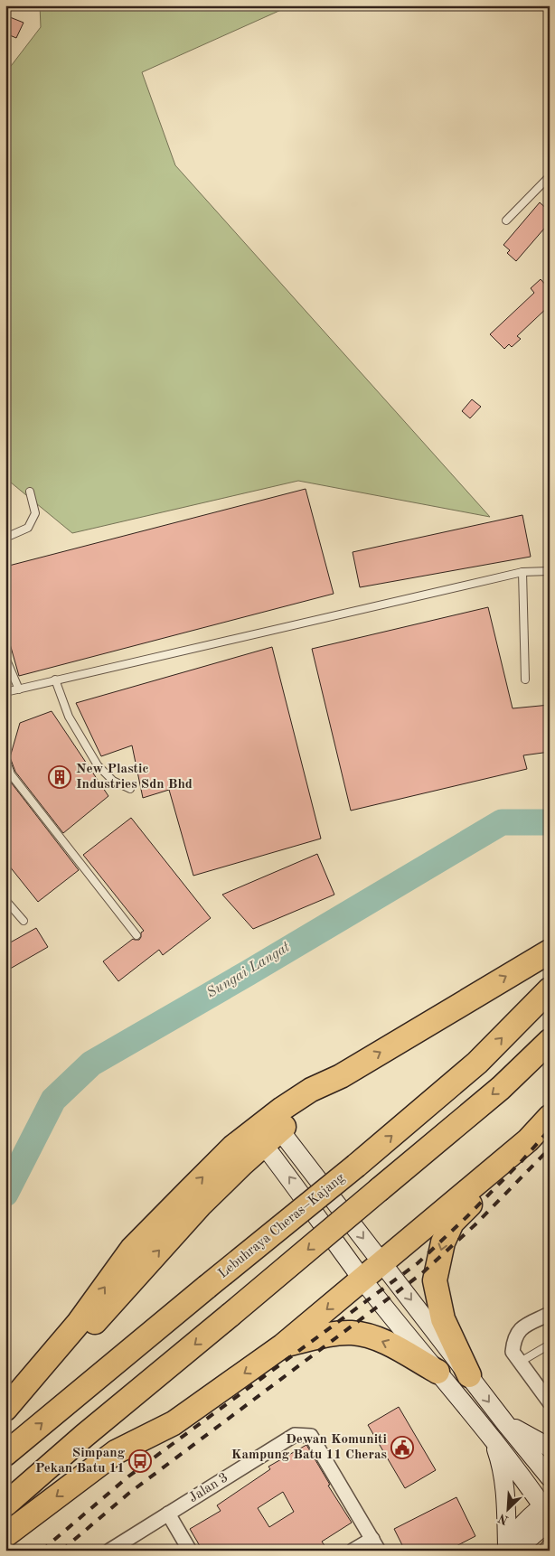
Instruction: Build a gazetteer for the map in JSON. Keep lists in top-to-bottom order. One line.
{"streets":{"highway":["Lebuhraya Cheras–Kajang"],"street":["Jalan 3"]},"water":["Sungai Langat"],"places":{"building":["New Plastic Industries Sdn Bhd"],"public building":["Dewan Komuniti Kampung Batu 11 Cheras"],"bus stop":["Simpang Pekan Batu 11"]},"north":"bottom left"}
